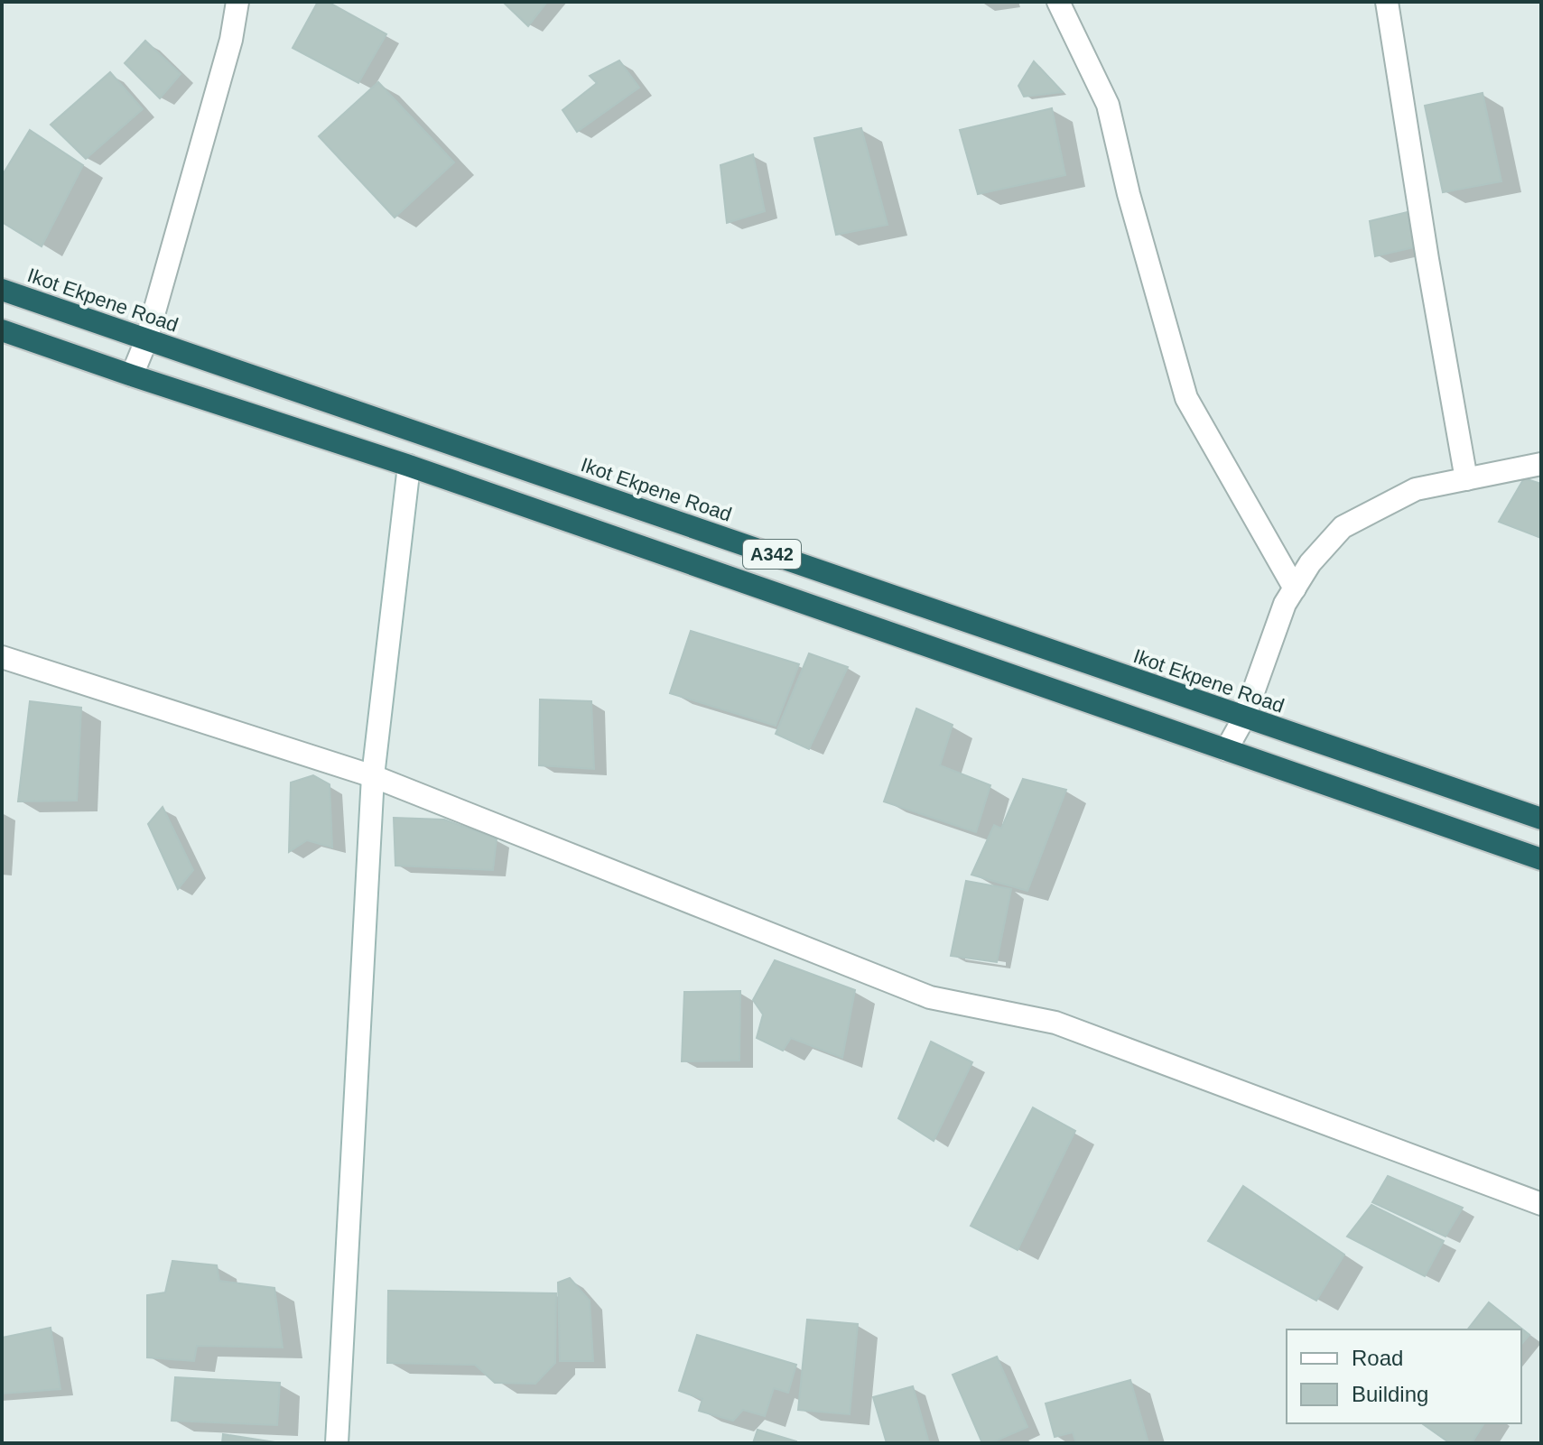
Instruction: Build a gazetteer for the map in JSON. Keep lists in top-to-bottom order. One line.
{"streets":{"highway":["Ikot Ekpene Road","A342"]},"legend":["Road","Building"]}
